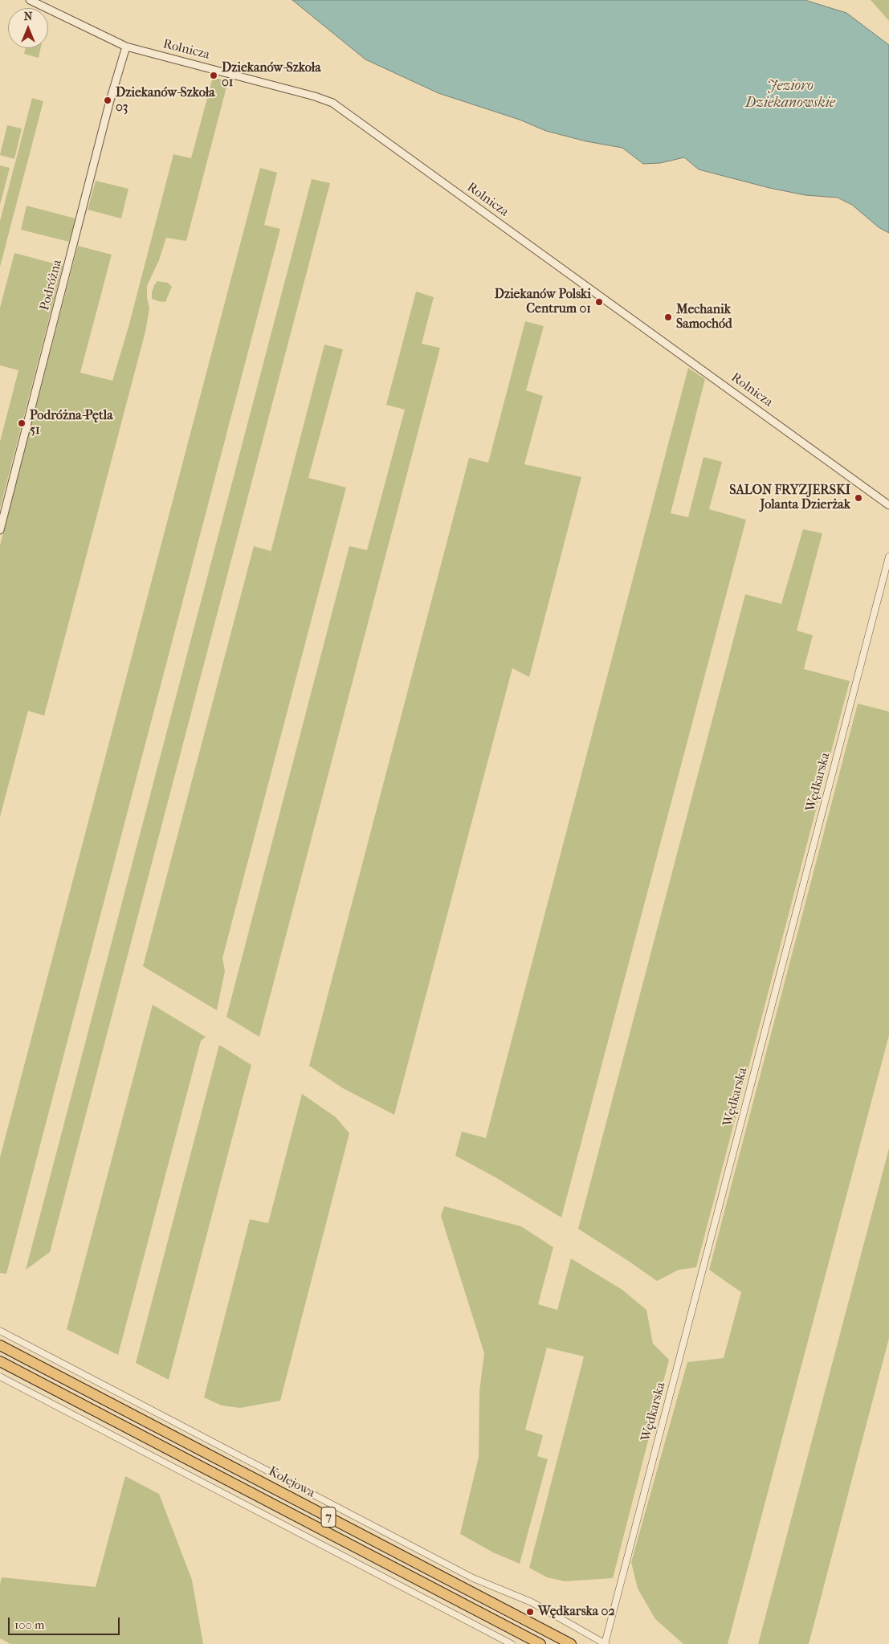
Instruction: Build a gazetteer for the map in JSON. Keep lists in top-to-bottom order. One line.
{"streets":{"highway":["Kolejowa","7"],"street":["Rolnicza","Podróżna","Wędkarska"]},"crossings":[["Rolnicza","Podróżna"]],"water":["Jezioro Dziekanowskie"],"places":["Dziekanów-Szkoła 01","Dziekanów-Szkoła 03","Dziekanów Polski Centrum 01","Mechanik Samochód","Podróżna-Pętla 51","SALON FRYZJERSKI Jolanta Dzierżak","Wędkarska 02"],"scale_bar":"100 m","north":"top"}
